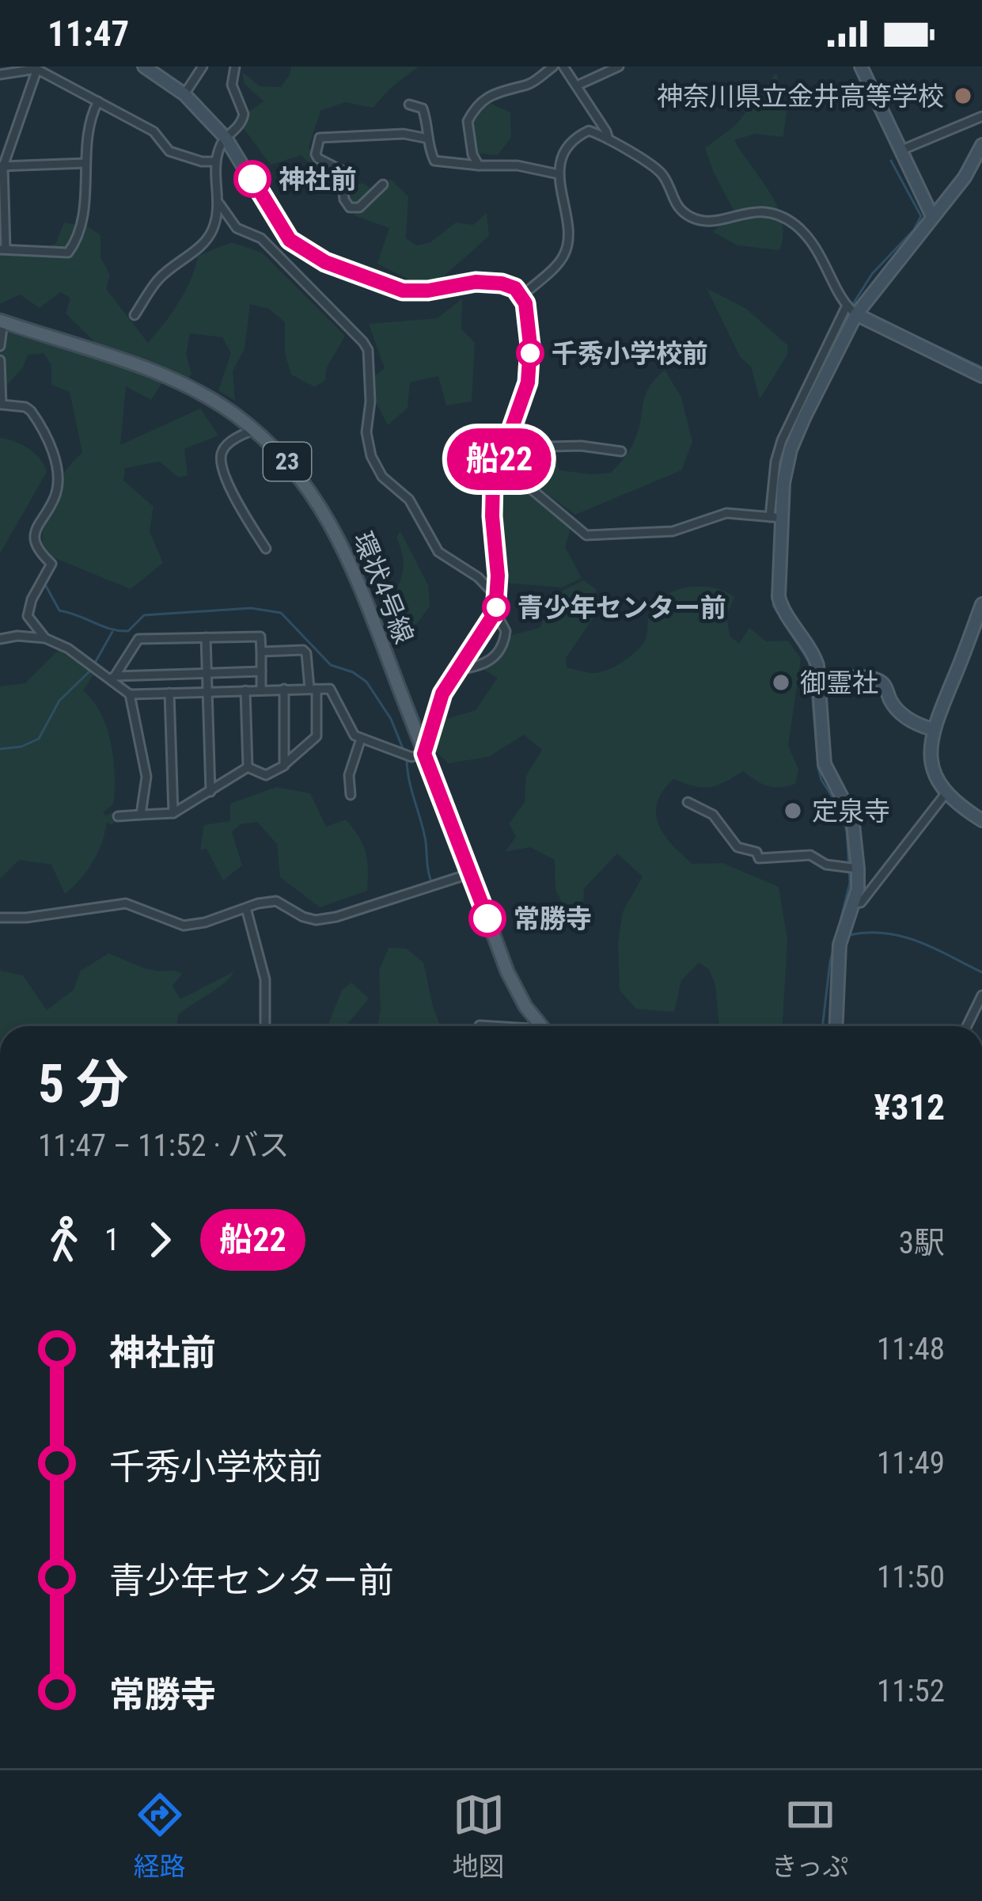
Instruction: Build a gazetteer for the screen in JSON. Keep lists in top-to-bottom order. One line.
{"streets":{"main road":["23","環状4号線"]},"places":["神奈川県立金井高等学校","神社前","千秀小学校前","青少年センター前","御霊社","定泉寺","常勝寺"],"lines":["bus line 船22"],"page":{"status":"11:47","on_map":"船22","heading":["5 分","11:47 – 11:52 · バス","¥312"],"legs":["1","船22","3駅"],"list":[{"name":"神社前","value":"11:48"},{"name":"千秀小学校前","value":"11:49"},{"name":"青少年センター前","value":"11:50"},{"name":"常勝寺","value":"11:52"}],"tabs":["経路","地図","きっぷ"]}}
